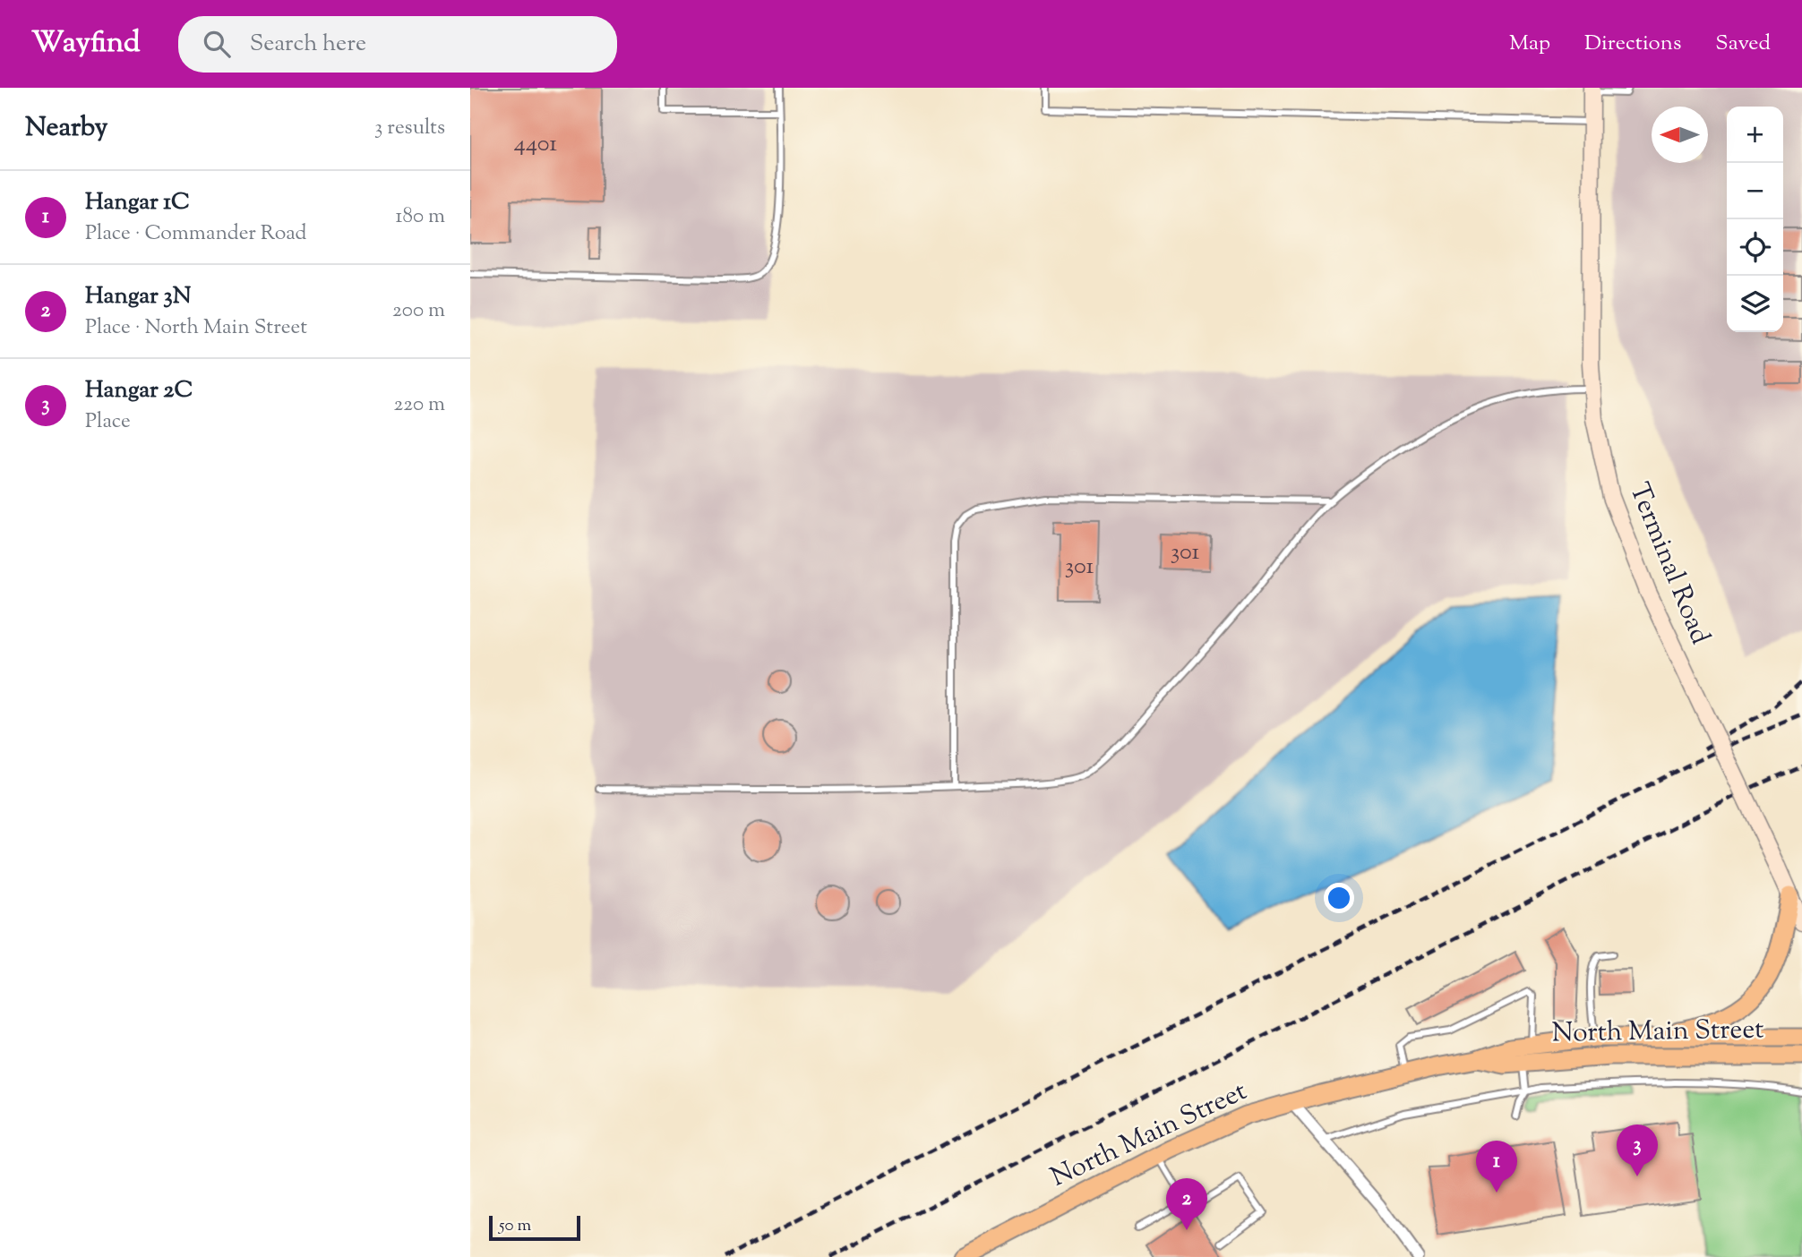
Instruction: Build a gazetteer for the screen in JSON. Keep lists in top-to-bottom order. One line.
{"streets":{"main road":["Terminal Road","North Main Street"]},"house_numbers":["4401","301","301"],"scale_bar":"50 m","north":"left","page":{"header":"Wayfind","search":"Search here","nav":["Map","Directions","Saved"],"heading":["Nearby","3 results"],"map_buttons":["+","−"],"list":[{"mark":"1","name":"Hangar 1C","note":"Place · Commander Road","value":"180 m"},{"mark":"2","name":"Hangar 3N","note":"Place · North Main Street","value":"200 m"},{"mark":"3","name":"Hangar 2C","note":"Place","value":"220 m"}],"pins":["3","1","2"],"scale":"50 m"}}
